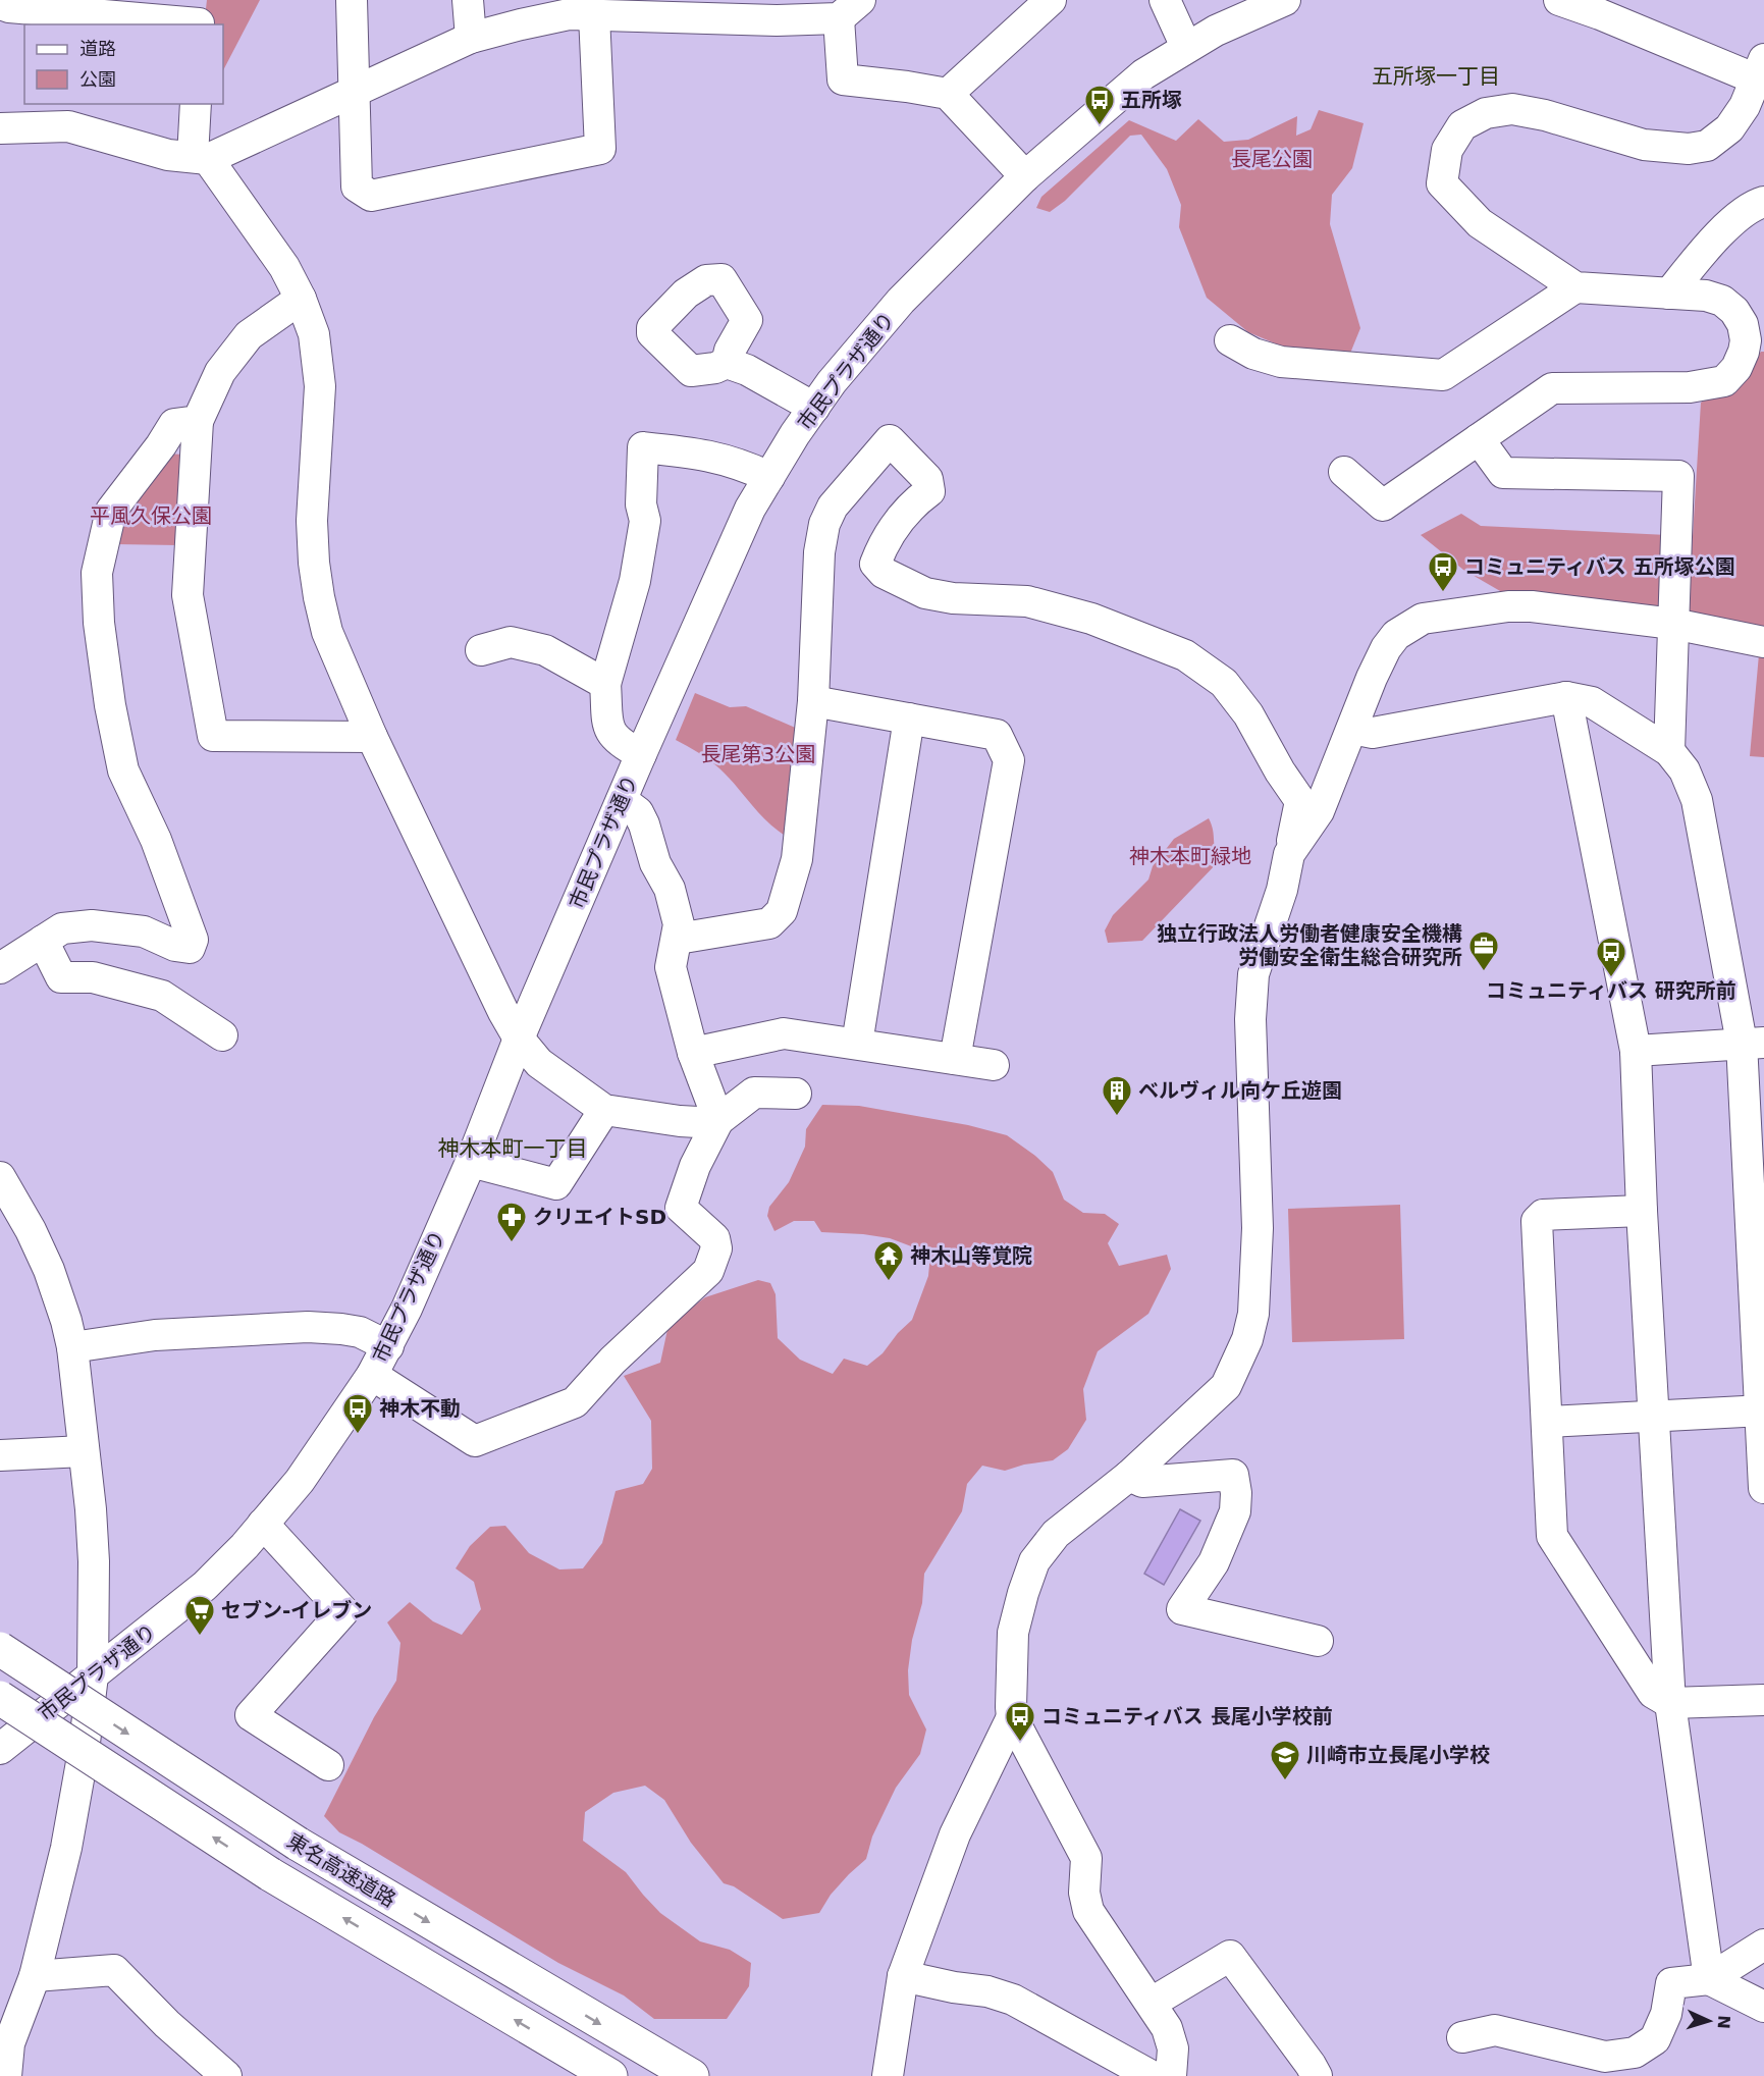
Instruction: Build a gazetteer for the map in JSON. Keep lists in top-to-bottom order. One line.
{"streets":{"highway":["東名高速道路"],"street":["市民プラザ通り"]},"districts":["五所塚一丁目","神木本町一丁目"],"parks":["長尾公園","平風久保公園","長尾第3公園","神木本町緑地"],"places":{"bus stop":["五所塚","コミュニティバス 五所塚公園","コミュニティバス 研究所前","神木不動","コミュニティバス 長尾小学校前"],"office":["独立行政法人労働者健康安全機構 労働安全衛生総合研究所"],"building":["ベルヴィル向ケ丘遊園"],"pharmacy":["クリエイトSD"],"temple":["神木山等覚院"],"supermarket":["セブン-イレブン"],"school or university":["川崎市立長尾小学校"]},"legend":["道路","公園"],"north":"right"}
